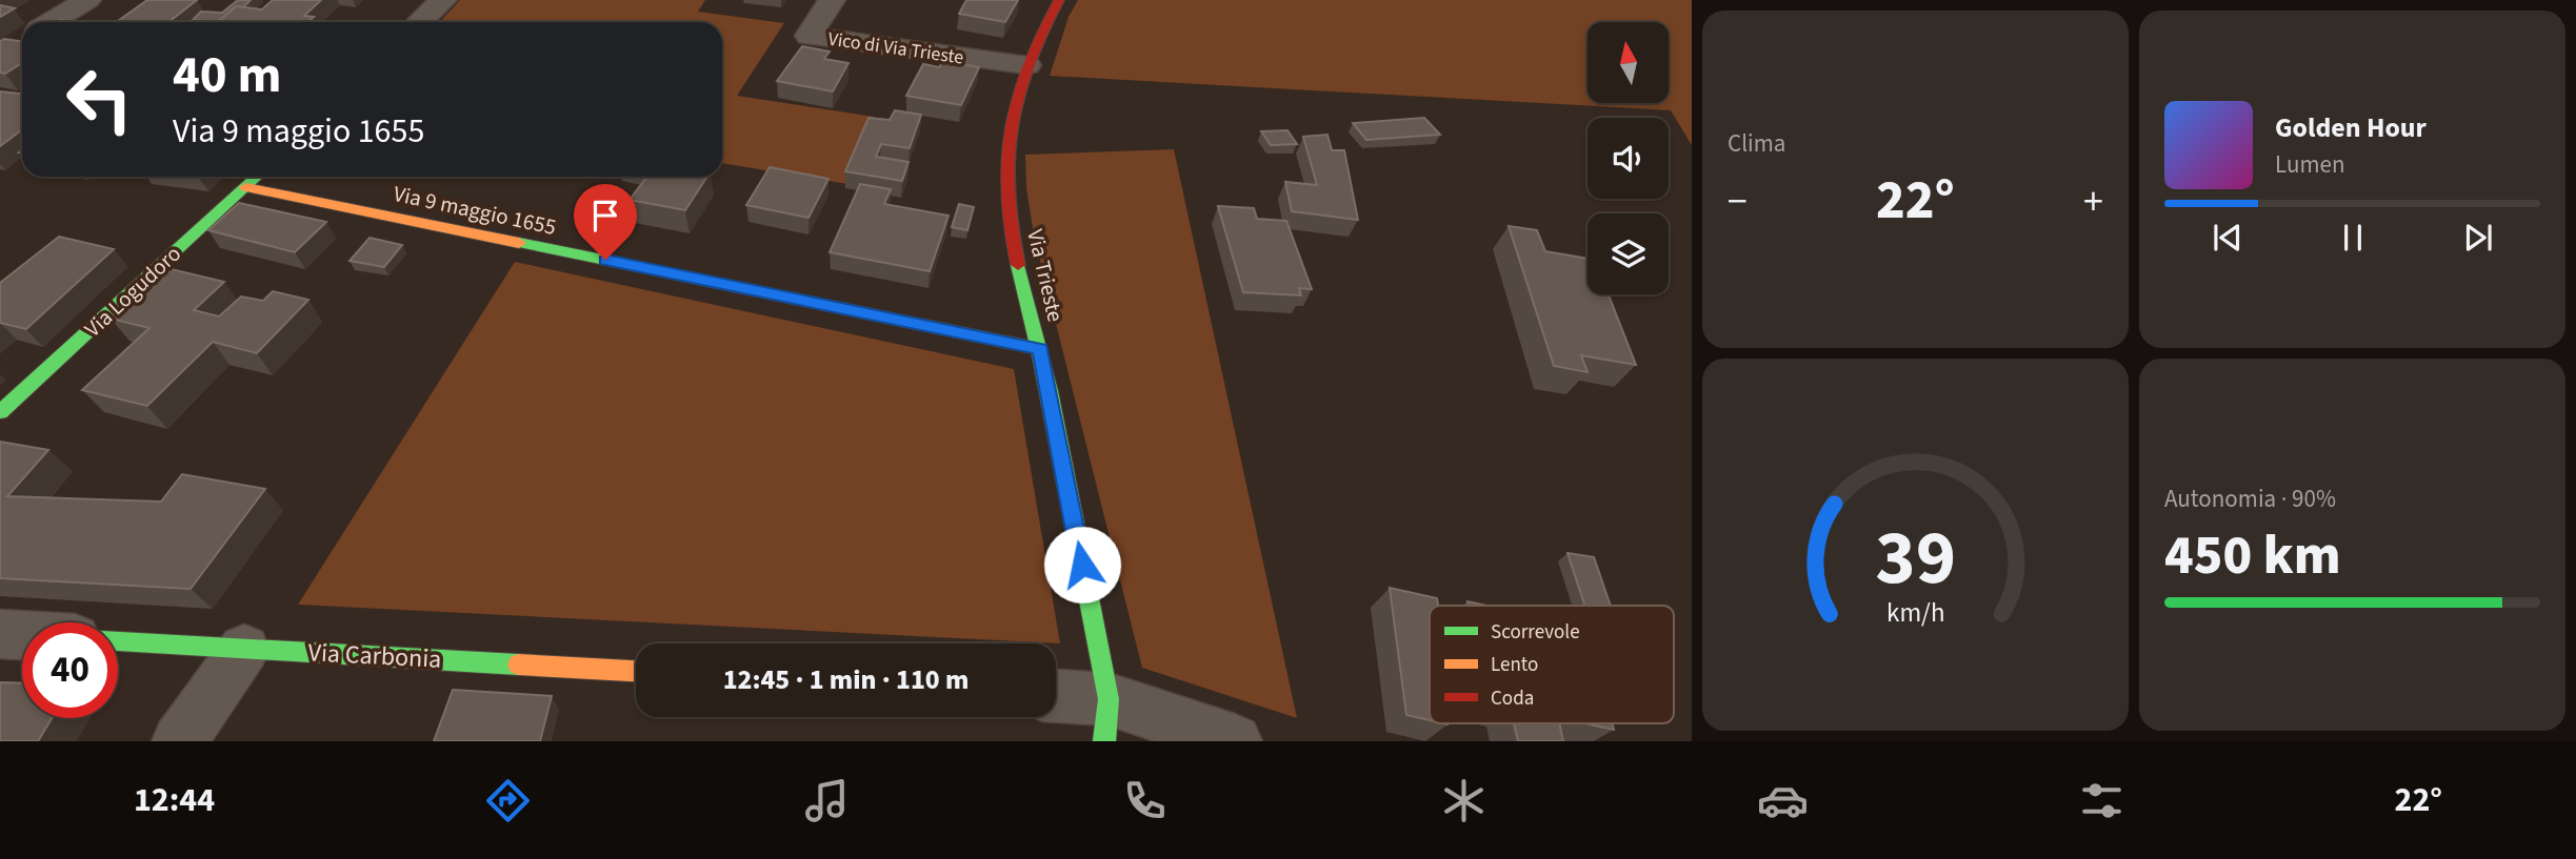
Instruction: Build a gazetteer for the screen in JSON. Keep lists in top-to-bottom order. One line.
{"streets":{"street":["Vico di Via Trieste","Via 9 maggio 1655","Via Trieste","Via Logudoro","Via Carbonia"]},"crossings":[["Vico di Via Trieste","Via Trieste"],["Via 9 maggio 1655","Via Trieste"],["Via 9 maggio 1655","Via Logudoro"]],"legend":["Scorrevole","Lento","Coda"],"north":"top","page":{"tile":["Clima",["Autonomia · 90%","450 km"]],"turn":["40 m","Via 9 maggio 1655"],"song":["Golden Hour","Lumen"],"heat":["−","22°","+"],"limit":"40","trip":"12:45 · 1 min · 110 m","tabs":["12:44","22°"],"gauge":["39","km/h"]}}
